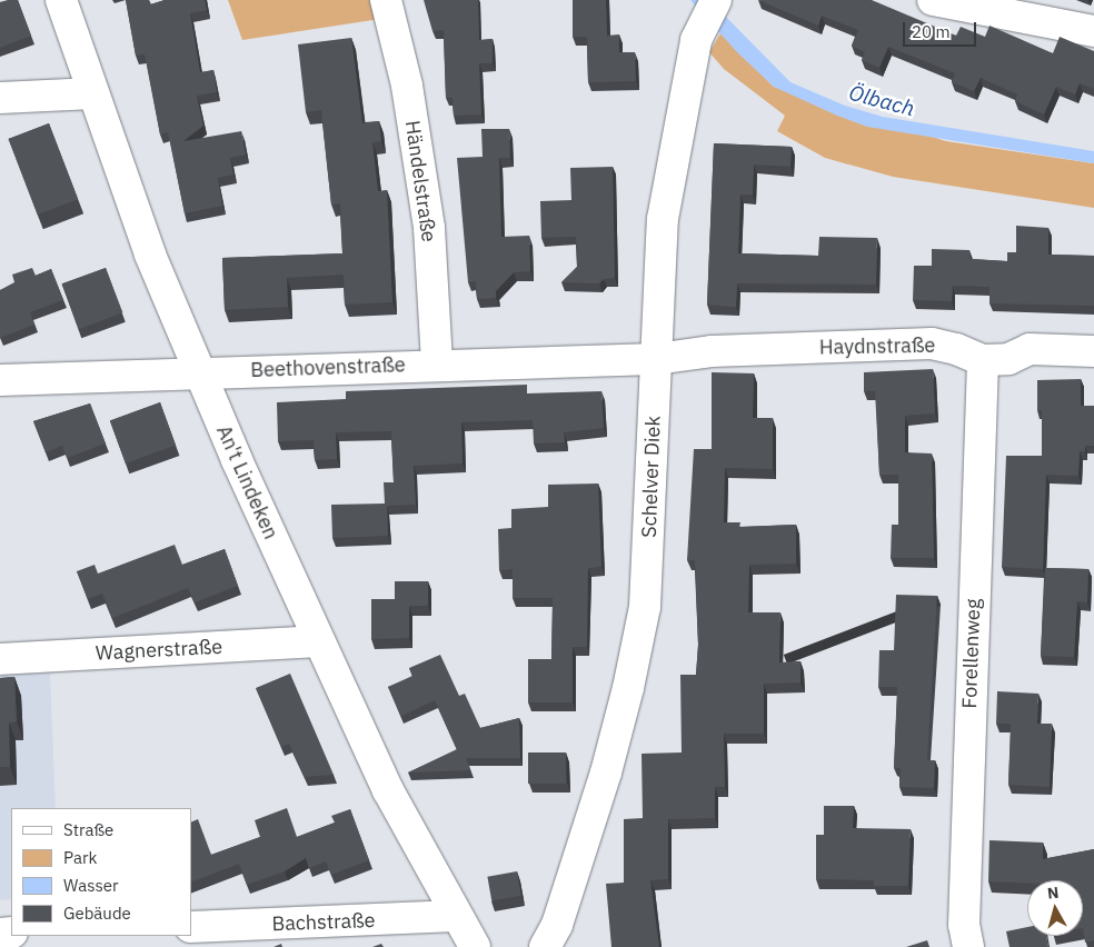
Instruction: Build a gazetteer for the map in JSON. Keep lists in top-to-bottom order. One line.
{"streets":{"street":["Händelstraße","Haydnstraße","Beethovenstraße","Schelver Diek","An't Lindeken","Wagnerstraße","Forellenweg","Bachstraße"]},"crossings":[["Händelstraße","Beethovenstraße"],["Haydnstraße","Beethovenstraße"],["Haydnstraße","Schelver Diek"],["Haydnstraße","Forellenweg"],["Beethovenstraße","Schelver Diek"],["Beethovenstraße","An't Lindeken"],["An't Lindeken","Wagnerstraße"],["An't Lindeken","Bachstraße"]],"water":["Ölbach"],"legend":["Straße","Park","Wasser","Gebäude"],"scale_bar":"20 m","north":"top"}
